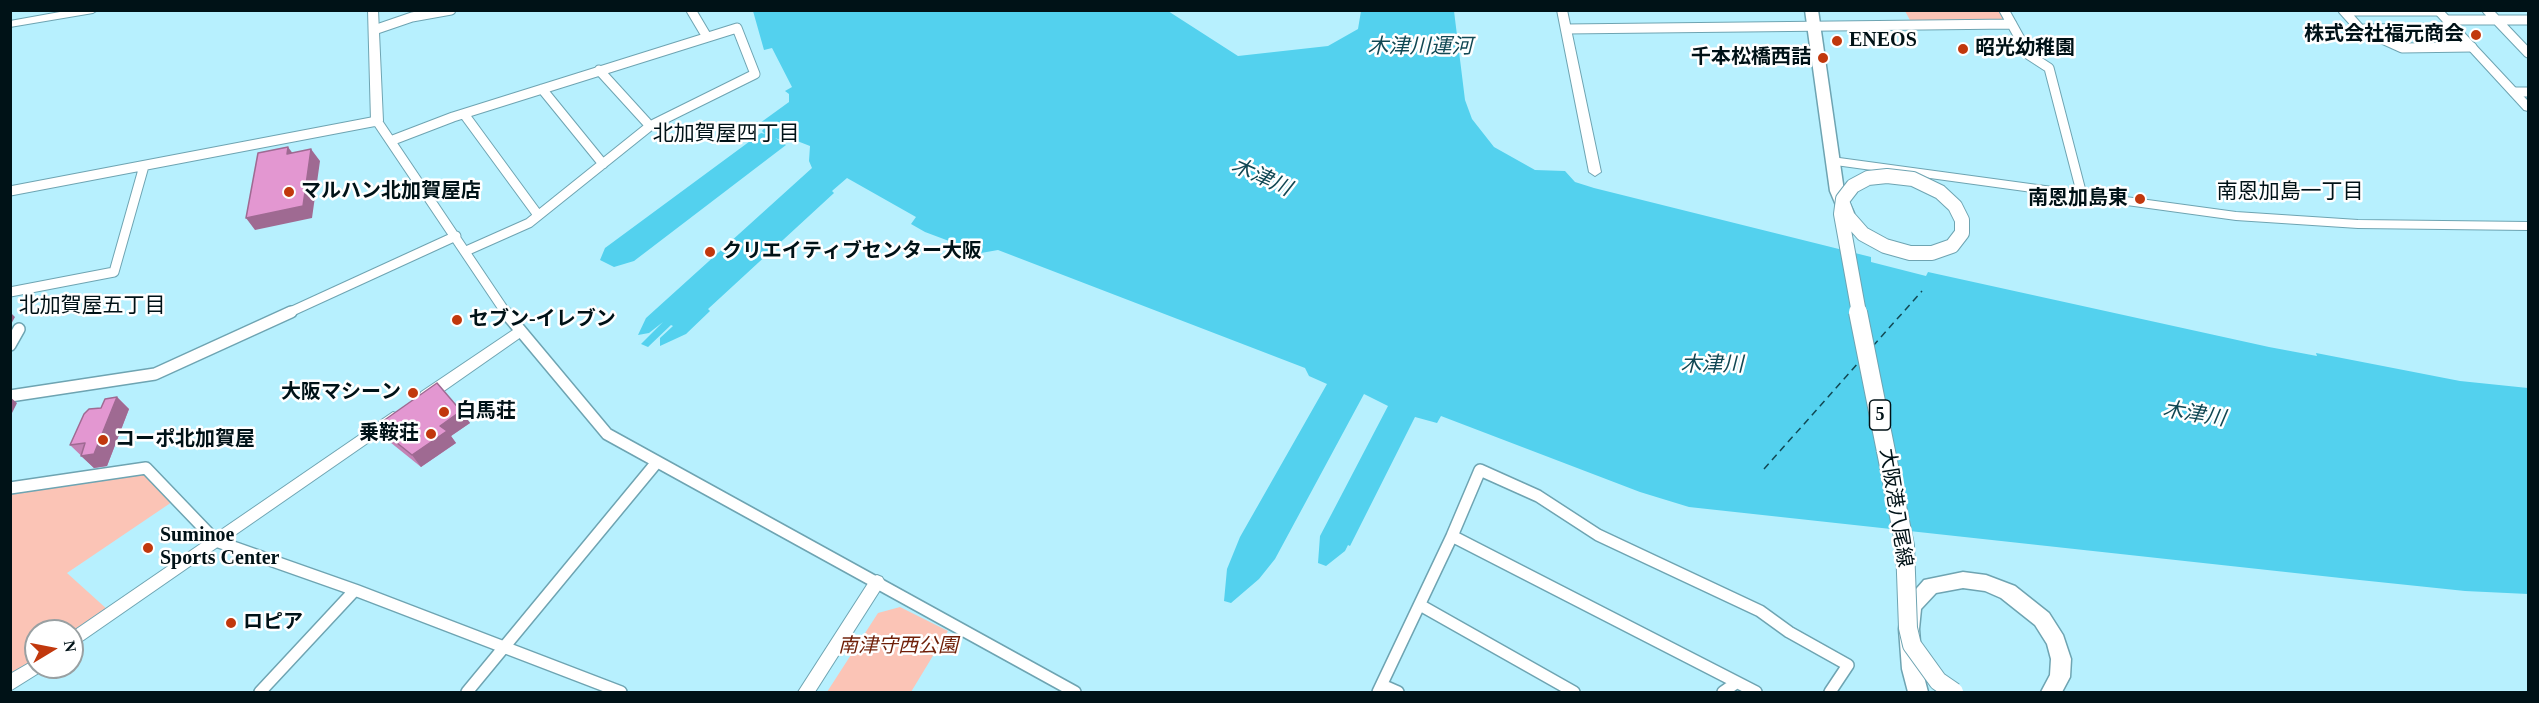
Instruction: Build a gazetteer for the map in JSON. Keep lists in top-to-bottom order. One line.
{"streets":{"main road":["5","大阪港八尾線"]},"districts":["北加賀屋四丁目","南恩加島一丁目","北加賀屋五丁目"],"water":["木津川運河","木津川"],"parks":["南津守西公園"],"places":["株式会社福元商会","ENEOS","昭光幼稚園","千本松橋西詰","マルハン北加賀屋店","南恩加島東","クリエイティブセンター大阪","セブン-イレブン","大阪マシーン","白馬荘","乗鞍荘","コーポ北加賀屋","Suminoe Sports Center","ロピア"],"north":"right"}
